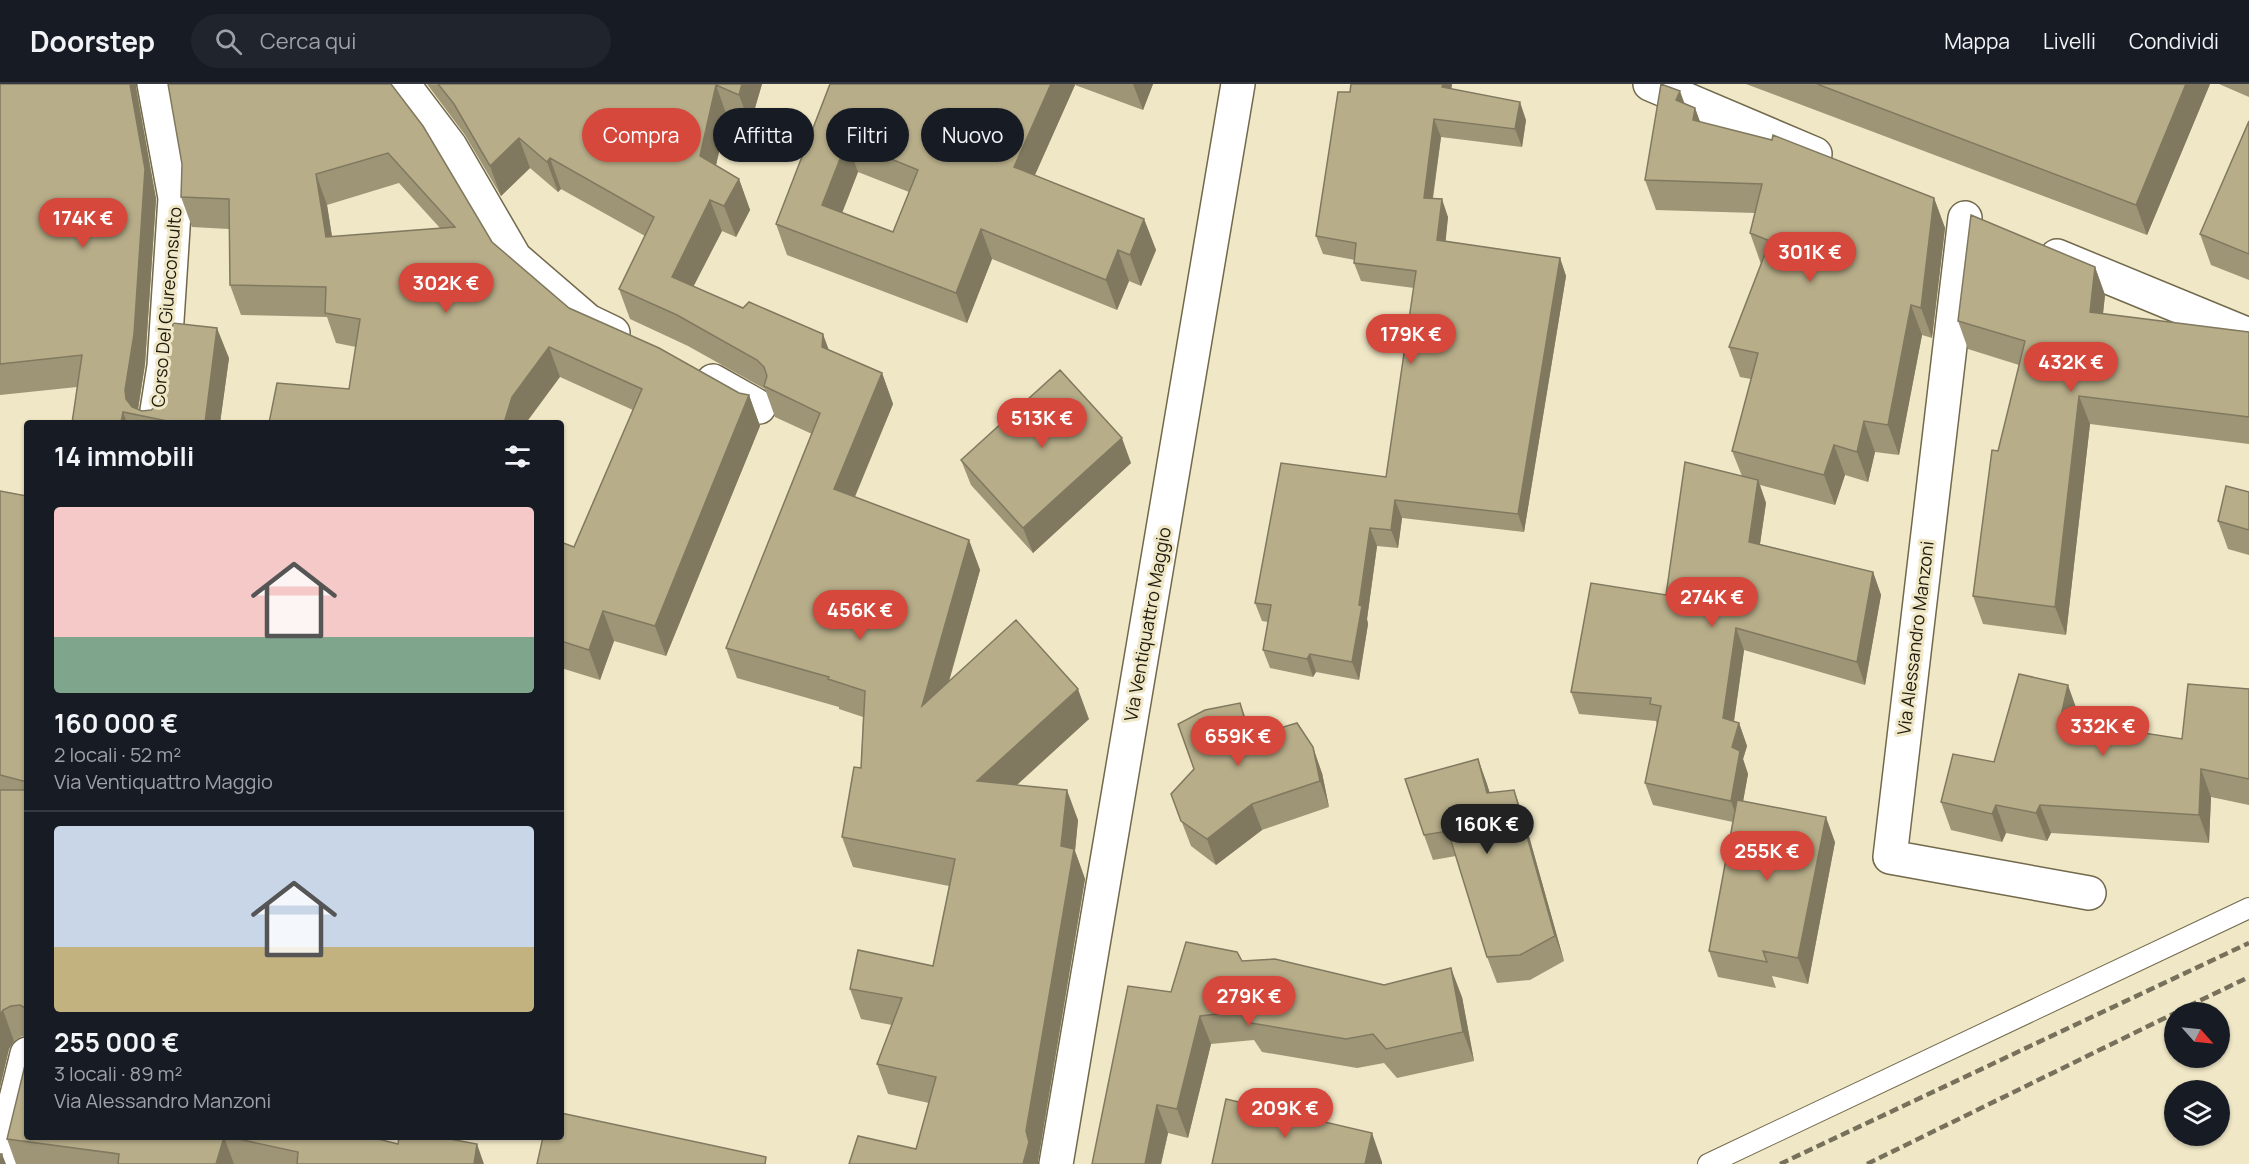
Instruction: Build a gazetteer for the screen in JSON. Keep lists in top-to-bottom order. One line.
{"streets":{"street":["Corso Del Giureconsulto","Via Ventiquattro Maggio","Via Alessandro Manzoni"]},"north":"bottom right","page":{"header":"Doorstep","search":"Cerca qui","nav":["Mappa","Livelli","Condividi"],"chip":["Compra","Affitta","Filtri","Nuovo"],"price":["174K €","301K €","302K €","179K €","432K €","513K €","274K €","456K €","332K €","659K €","160K €","255K €","279K €","209K €"],"heading":"14 immobili","list":[{"name":"160 000 €","note":"2 locali · 52 m² · Via Ventiquattro Maggio"},{"name":"255 000 €","note":"3 locali · 89 m² · Via Alessandro Manzoni"}]}}
